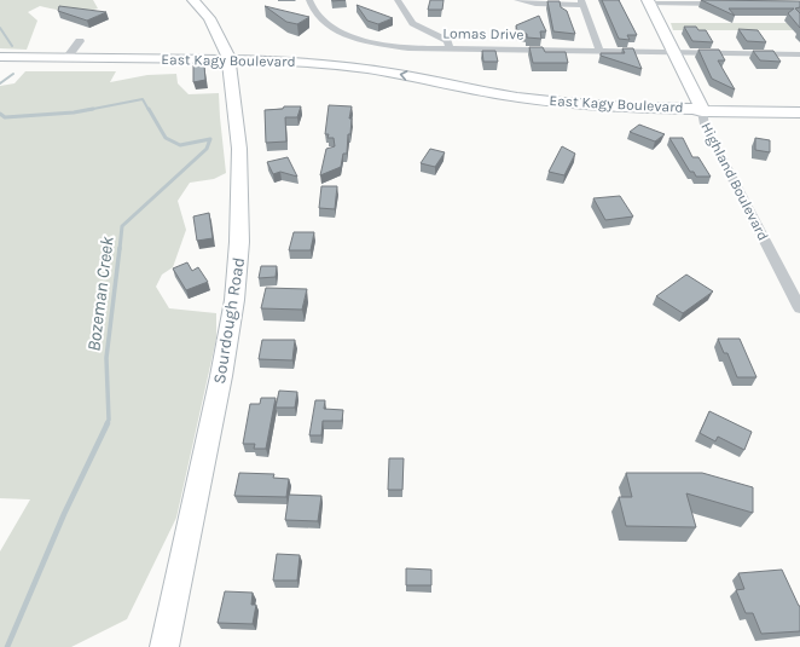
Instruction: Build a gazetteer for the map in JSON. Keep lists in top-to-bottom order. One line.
{"streets":{"main road":["East Kagy Boulevard","Highland Boulevard","Sourdough Road"],"street":["Lomas Drive"]},"crossings":[["Lomas Drive","Highland Boulevard"],["East Kagy Boulevard","Highland Boulevard"],["East Kagy Boulevard","Sourdough Road"]],"water":["Bozeman Creek"]}
